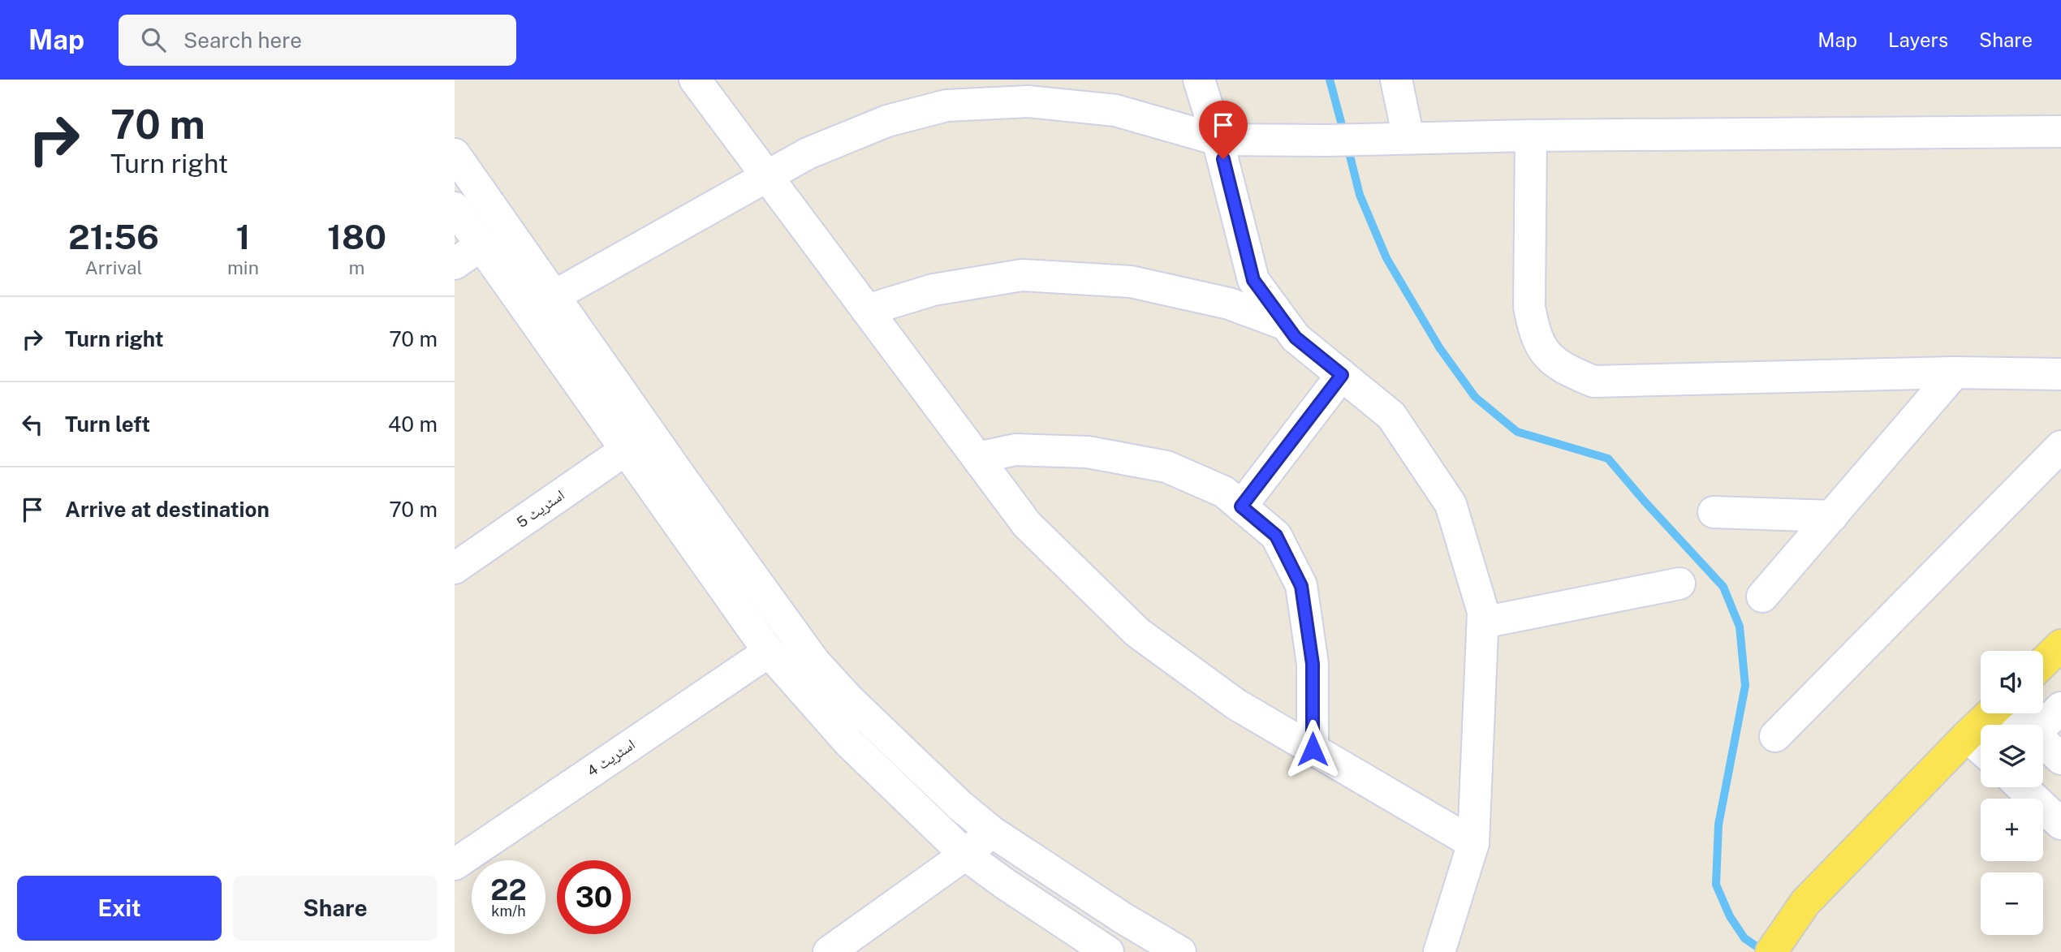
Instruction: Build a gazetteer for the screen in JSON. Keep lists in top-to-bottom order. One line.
{"streets":{"street":["اسٹریٹ 5","اسٹریٹ 4"]},"page":{"header":"Map","search":"Search here","nav":["Map","Layers","Share"],"turn":["70 m","Turn right"],"eta":["21:56","Arrival","1","min","180","m"],"list":[{"name":"Turn right","value":"70 m"},{"name":"Turn left","value":"40 m"},{"name":"Arrive at destination","value":"70 m"}],"map_buttons":["+","−"],"speed":"22 km/h","limit":"30","buttons":["Exit","Share"]}}
